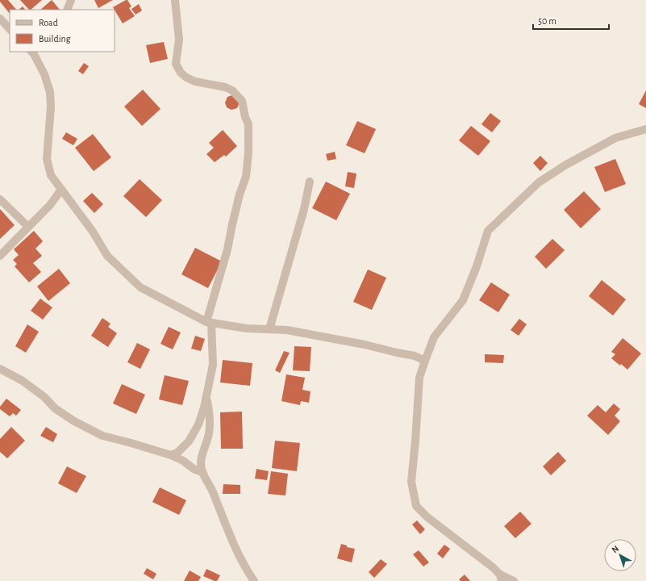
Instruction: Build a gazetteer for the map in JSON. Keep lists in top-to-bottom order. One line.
{"legend":["Road","Building"],"scale_bar":"50 m","north":"top left"}
